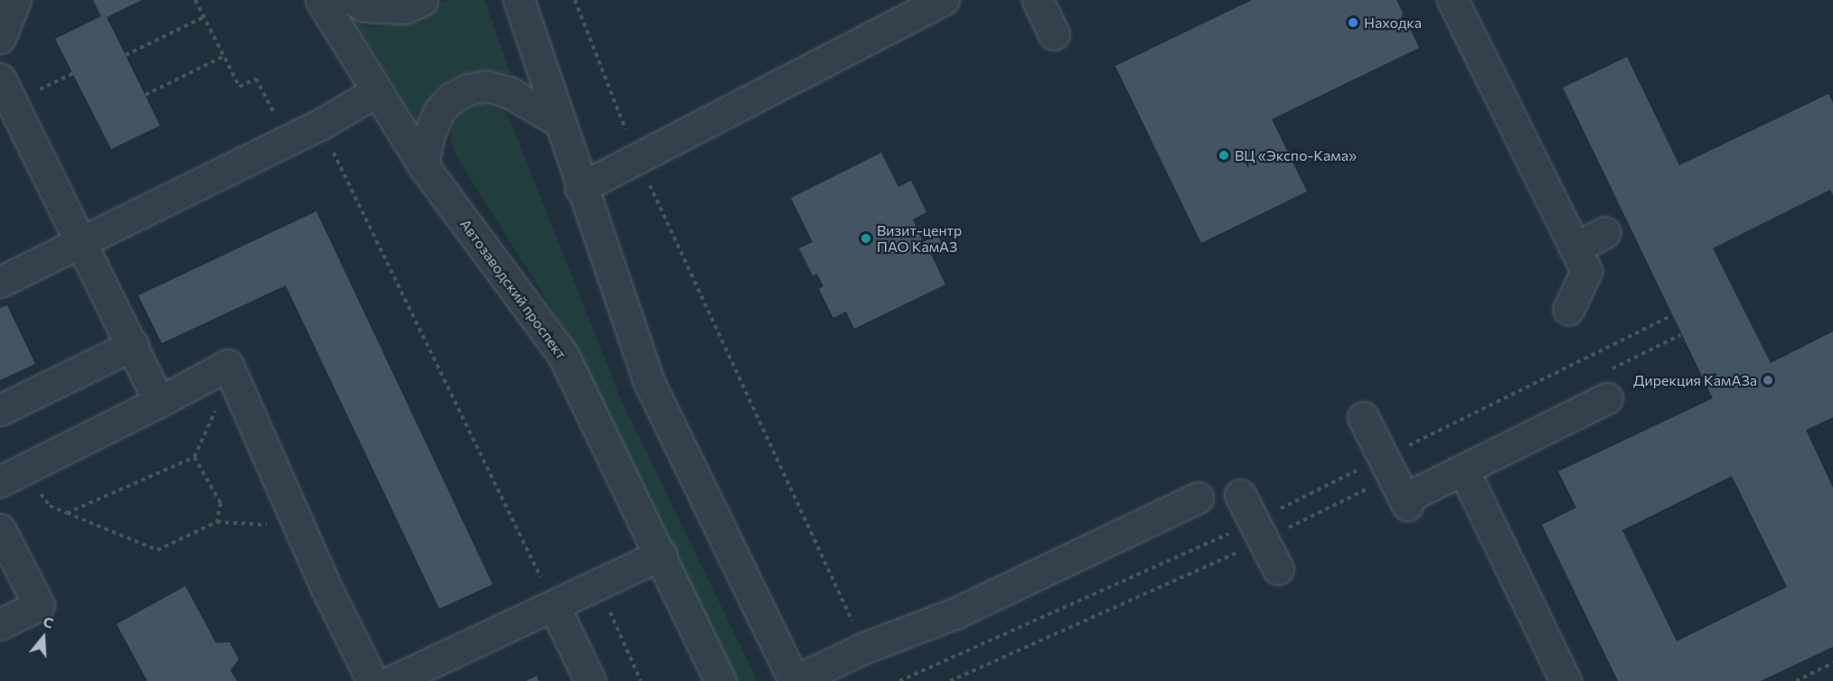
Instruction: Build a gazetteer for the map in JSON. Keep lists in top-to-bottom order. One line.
{"streets":{"street":["Автозаводский проспект"]},"places":["Находка","ВЦ «Экспо-Кама»","Визит-центр ПАО КамАЗ","Дирекция КамАЗа"],"north":"top"}
